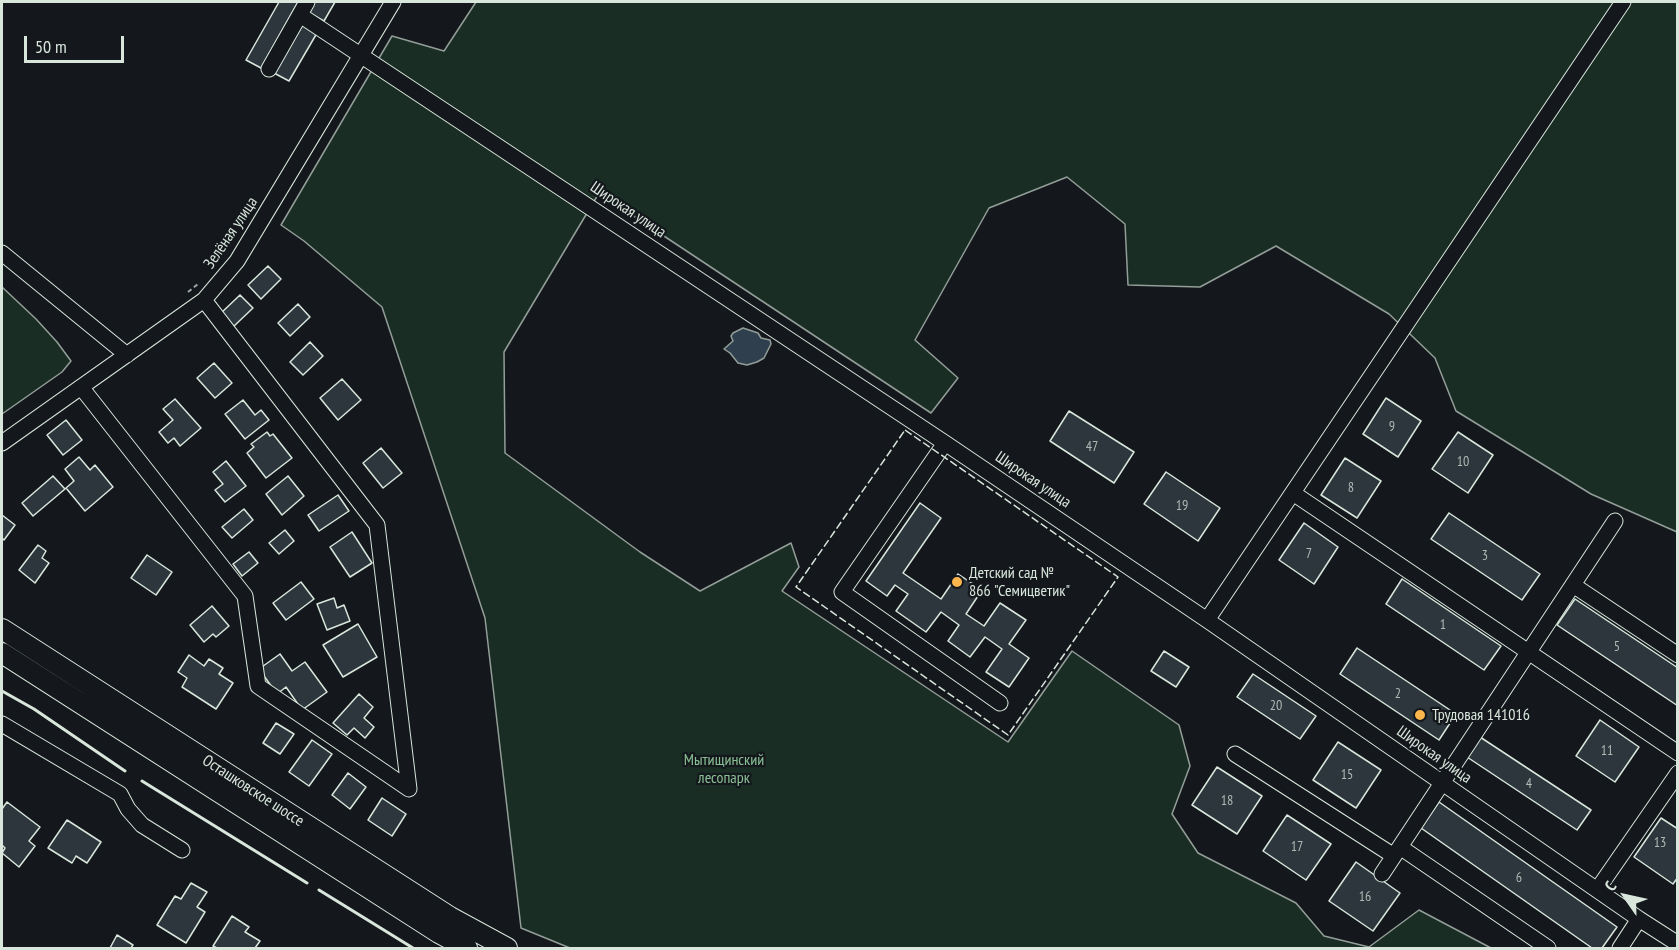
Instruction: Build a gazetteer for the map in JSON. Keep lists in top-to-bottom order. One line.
{"streets":{"main road":["Осташковское шоссе"],"street":["Широкая улица","Зелёная улица"]},"crossings":[["Широкая улица","Зелёная улица"]],"parks":["Мытищинский лесопарк"],"places":["Детский сад № 866 \"Семицветик\"","Трудовая 141016"],"house_numbers":["9","47","10","8","19","7","3","1","5","2","20","11","15","4","18","13","17","6","16"],"scale_bar":"50 m","north":"top left"}
